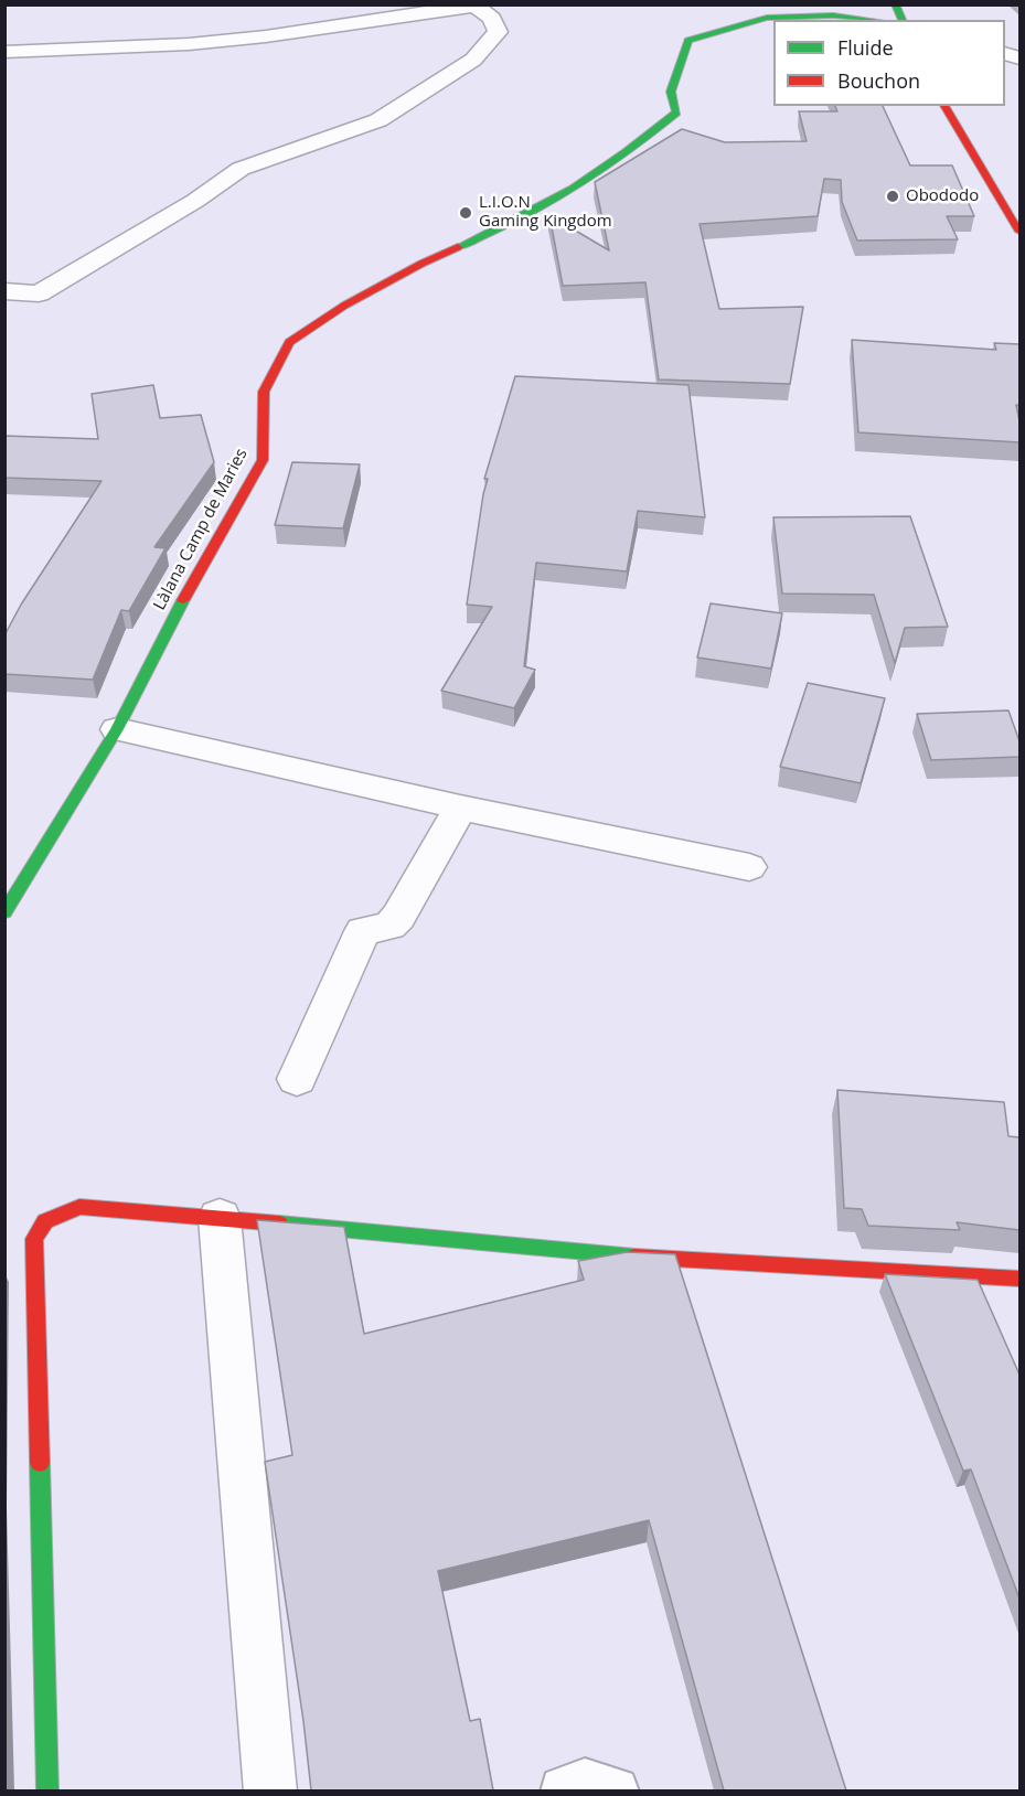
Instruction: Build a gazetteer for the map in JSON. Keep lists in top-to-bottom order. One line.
{"streets":{"street":["Làlana Camp de Maries"]},"places":["Obododo","L.I.O.N Gaming Kingdom"],"legend":["Fluide","Bouchon"]}
